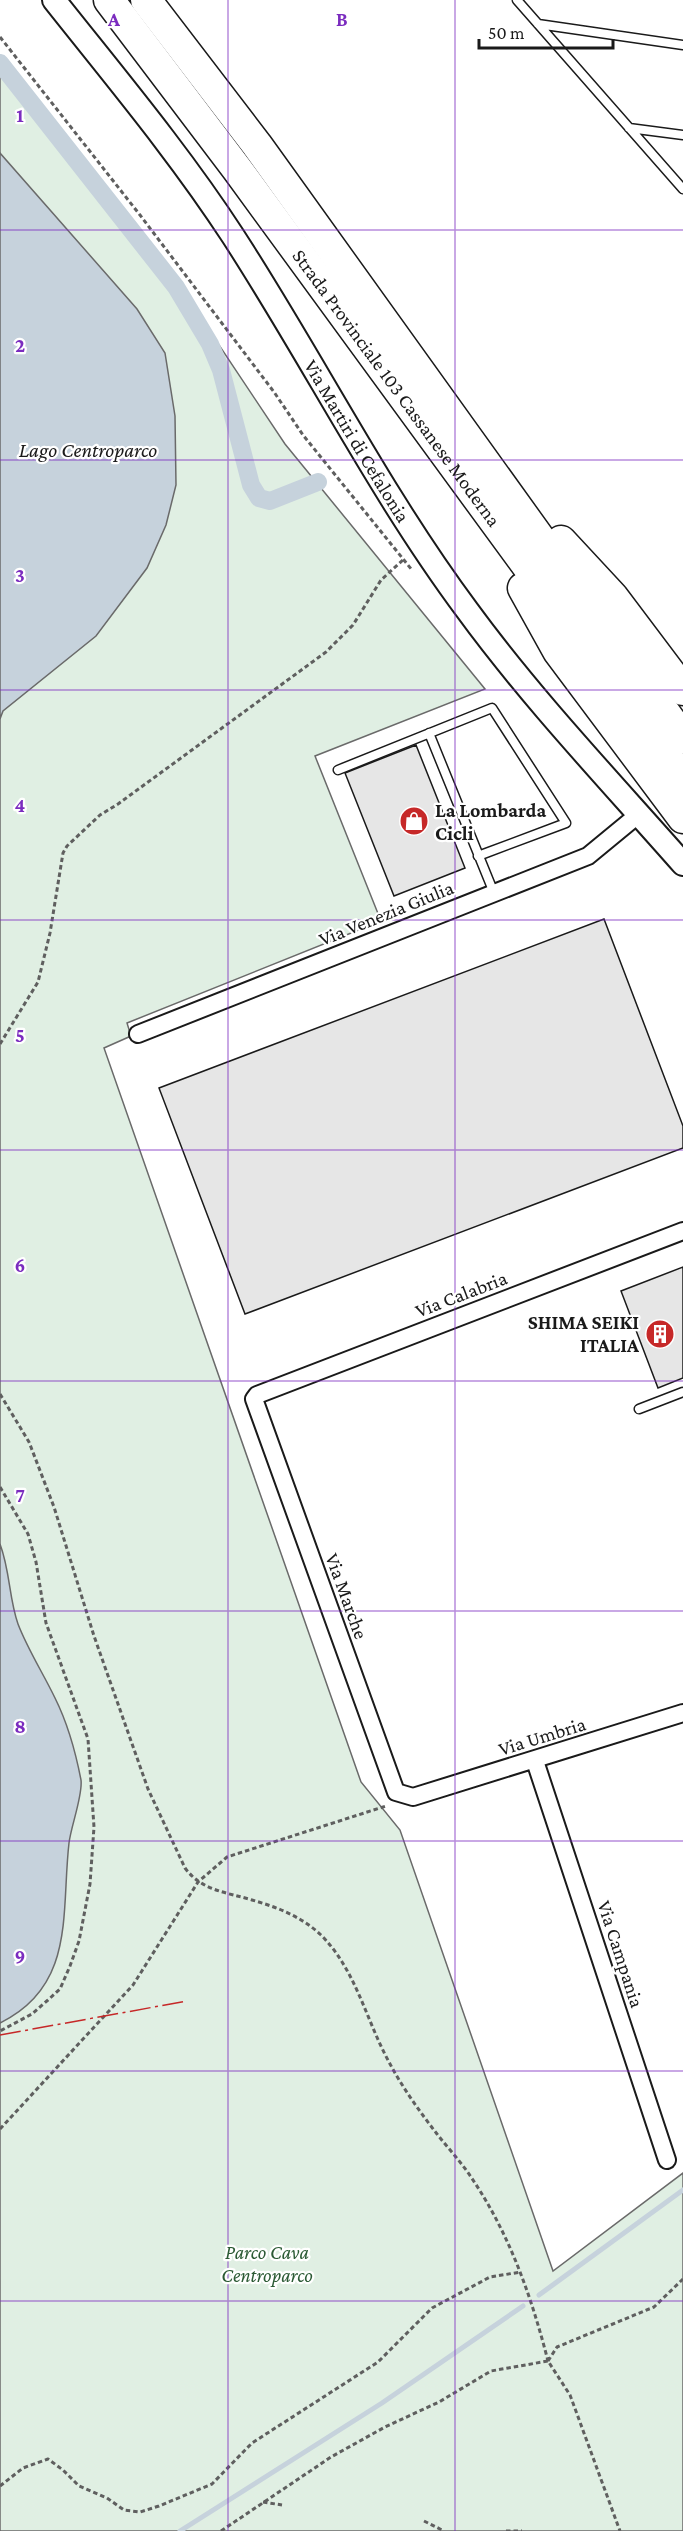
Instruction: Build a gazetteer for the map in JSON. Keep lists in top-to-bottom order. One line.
{"streets":{"highway":["Strada Provinciale 103 Cassanese Moderna"],"street":["Via Martiri di Cefalonia","Via Venezia Giulia","Via Calabria","Via Marche","Via Umbria","Via Campania"]},"crossings":[["Via Martiri di Cefalonia","Via Venezia Giulia"],["Via Calabria","Via Marche"],["Via Marche","Via Umbria"],["Via Umbria","Via Campania"]],"water":["Lago Centroparco"],"parks":["Parco Cava Centroparco"],"places":{"shop":["La Lombarda Cicli"],"building":["SHIMA SEIKI ITALIA"]},"scale_bar":"50 m","grid":{"columns":["A","B"],"rows":["1","2","3","4","5","6","7","8","9"]}}
